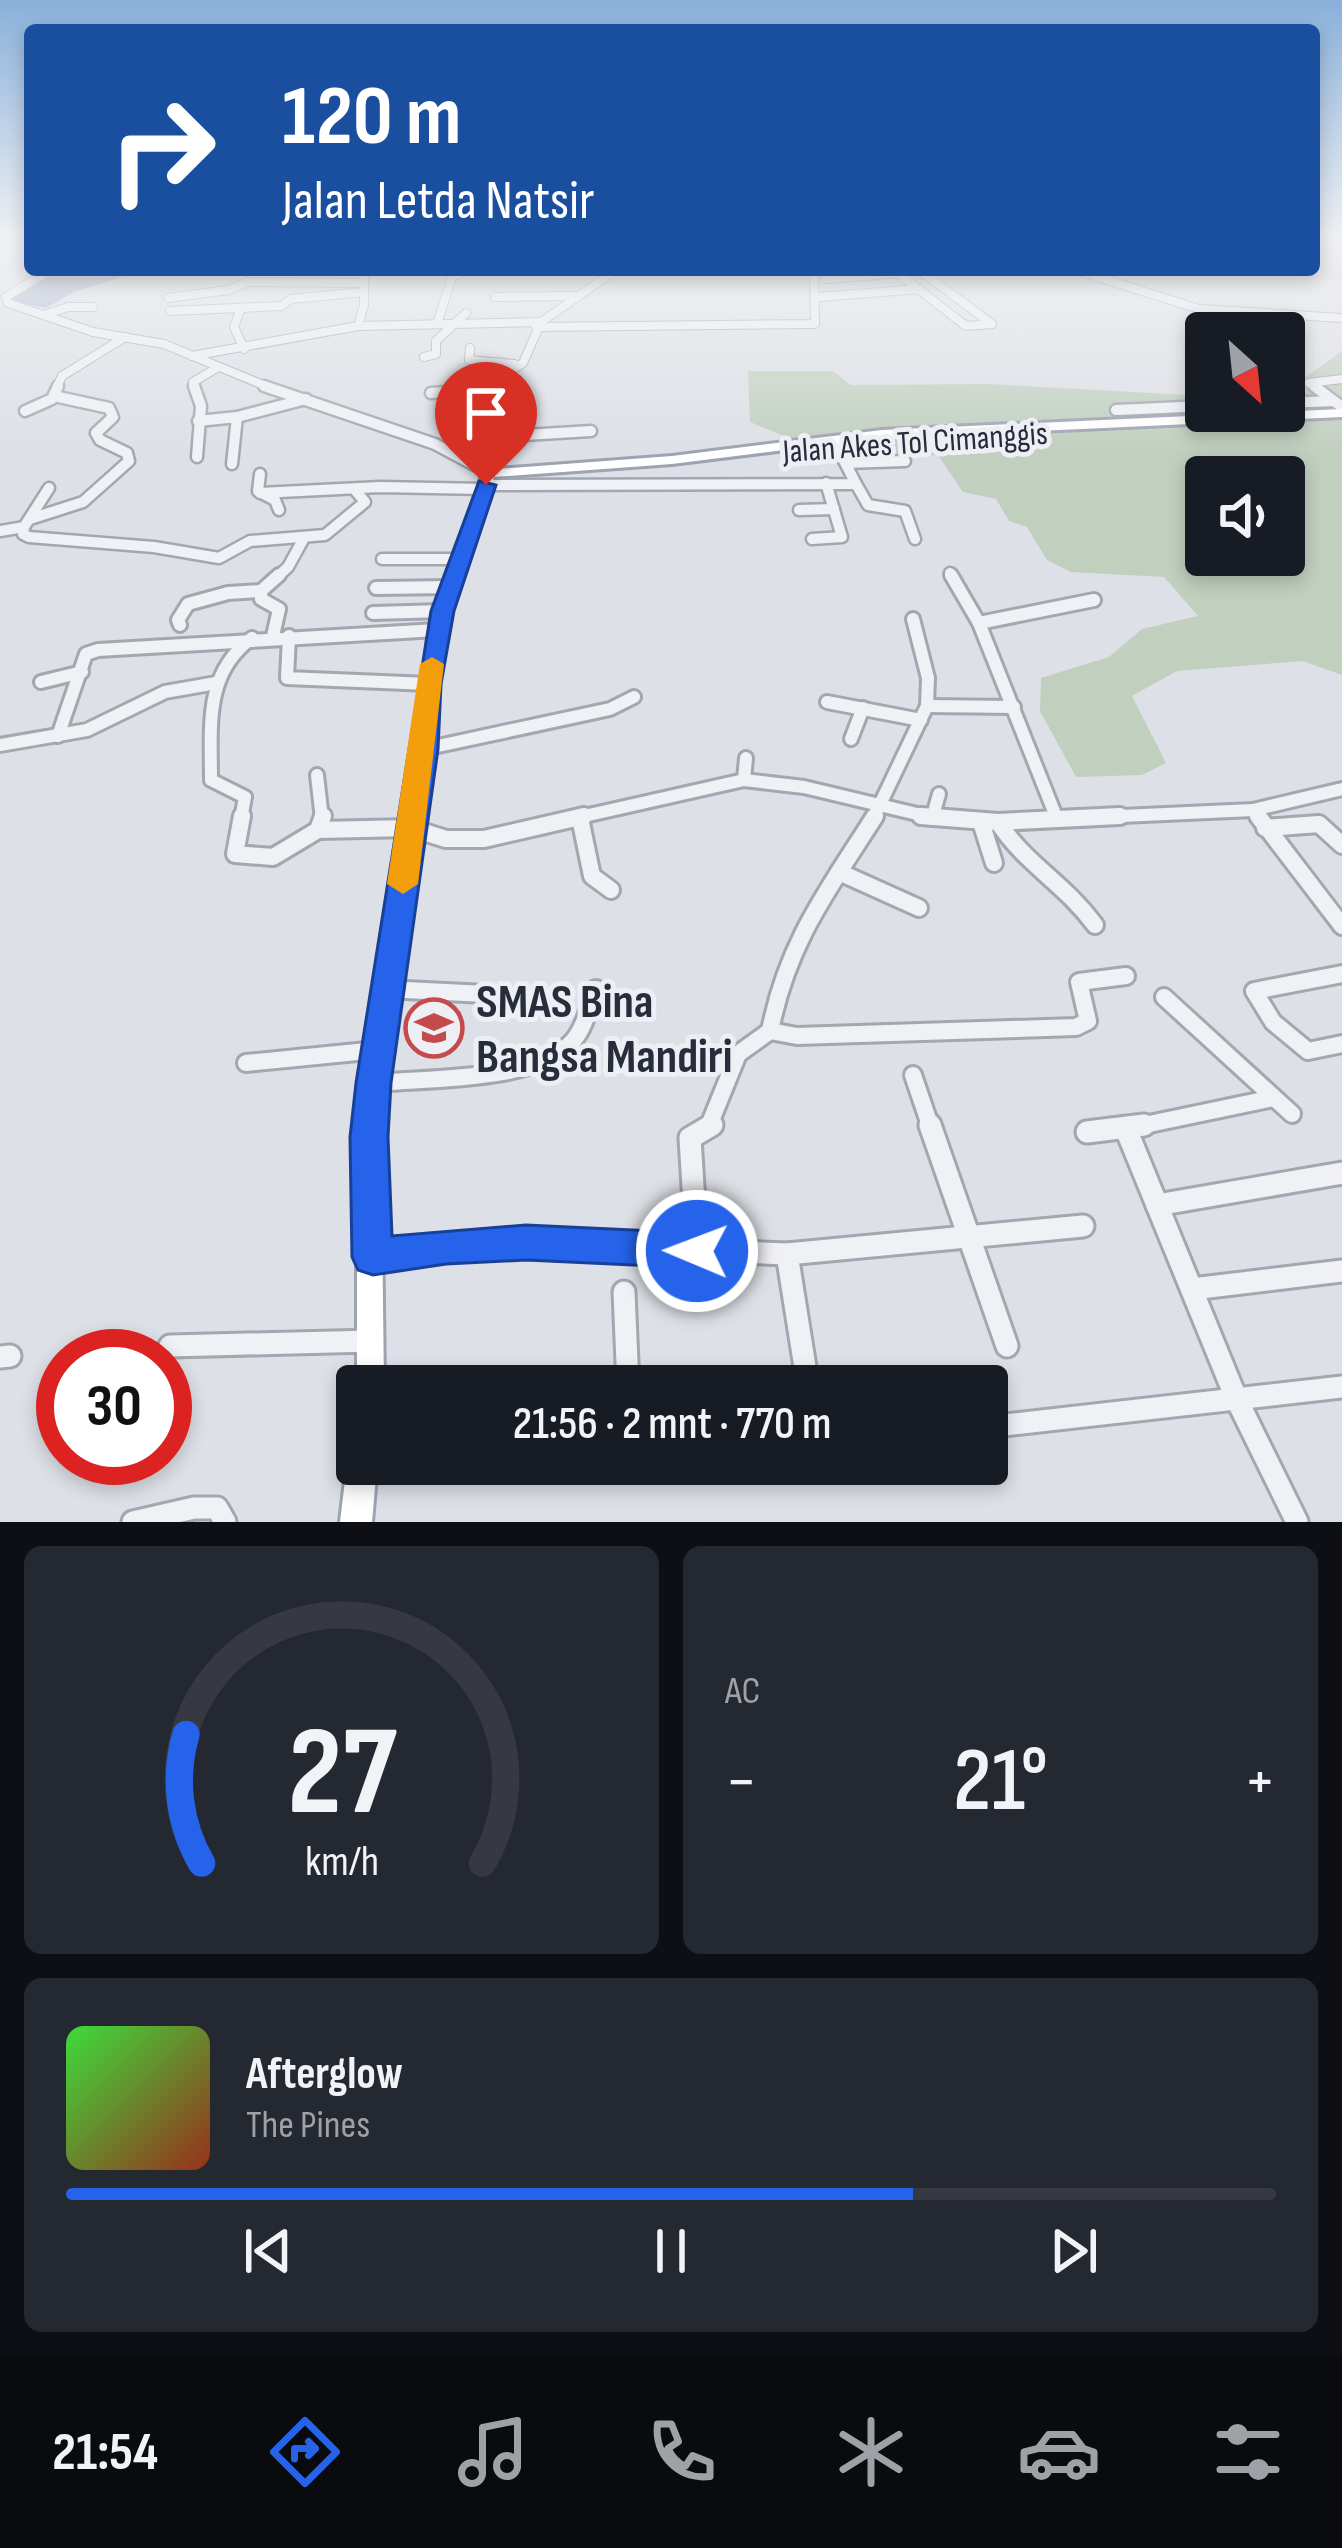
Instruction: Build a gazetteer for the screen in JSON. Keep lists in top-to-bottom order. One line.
{"streets":{"main road":["Jalan Akes Tol Cimanggis"]},"places":{"school or university":["SMAS Bina Bangsa Mandiri"]},"north":"bottom right","page":{"turn":["120 m","Jalan Letda Natsir"],"limit":"30","trip":"21:56 · 2 mnt · 770 m","tile":"AC","heat":["−","21°","+"],"song":["Afterglow","The Pines"],"tabs":"21:54","gauge":["27","km/h"]}}
